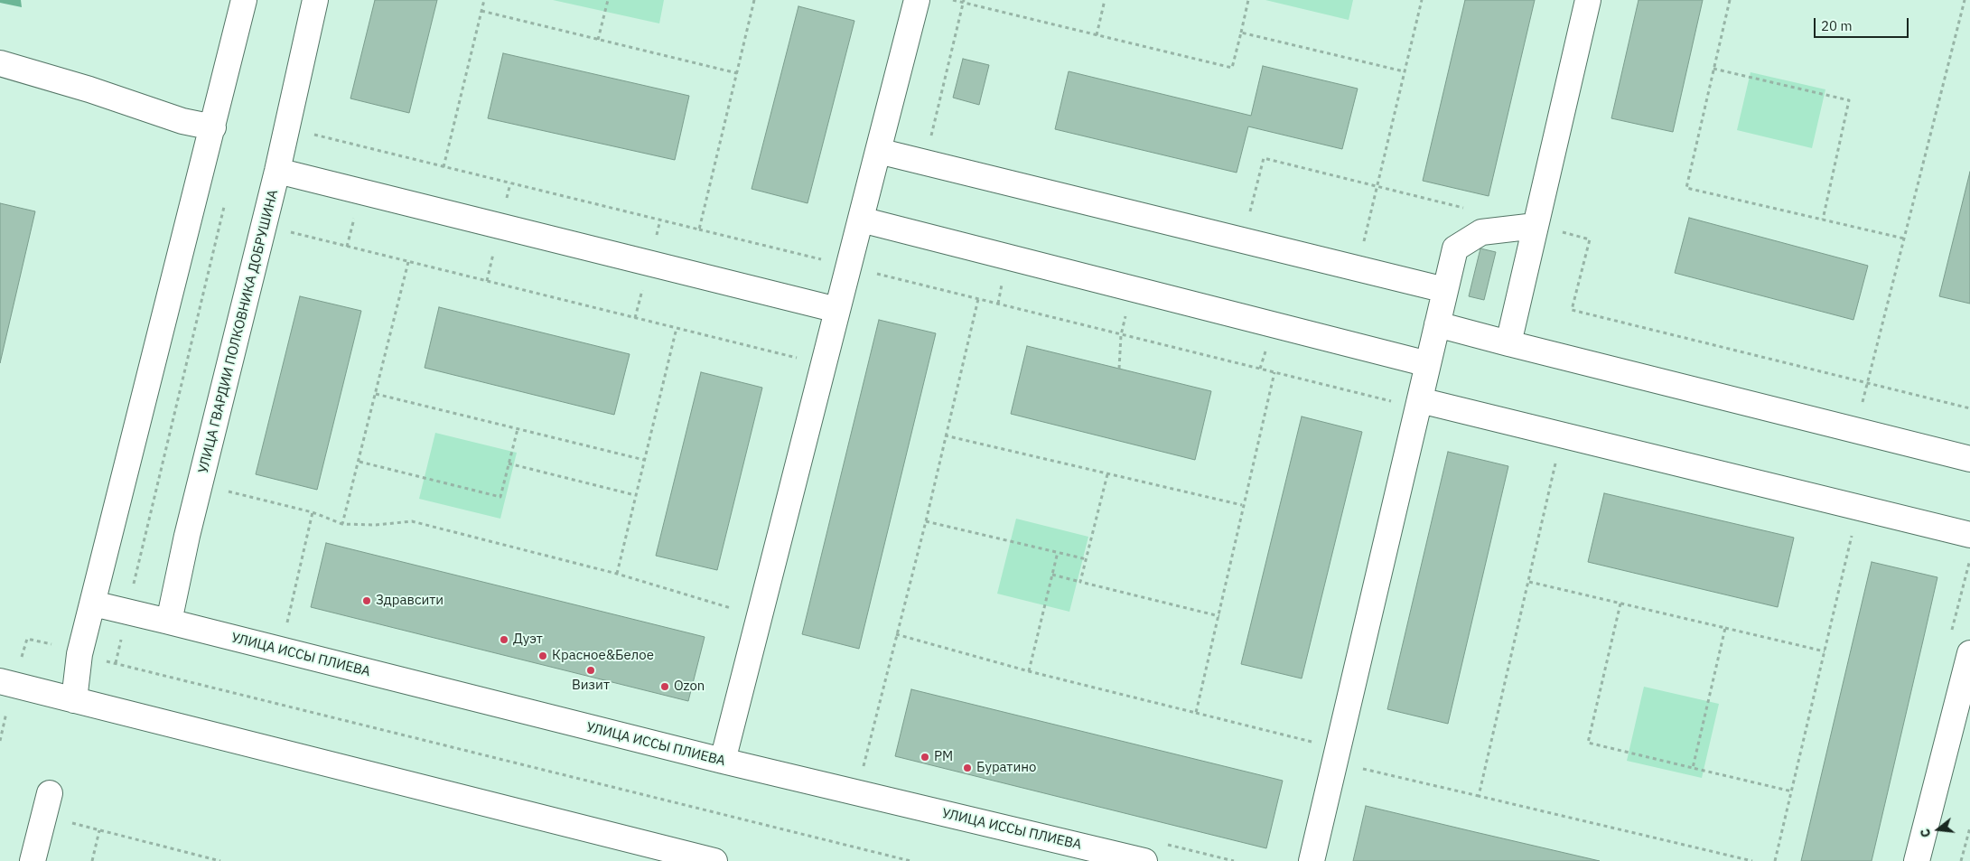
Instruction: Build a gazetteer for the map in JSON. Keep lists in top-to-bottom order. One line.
{"streets":{"street":["УЛИЦА ГВАРДИИ ПОЛКОВНИКА ДОБРУШИНА","УЛИЦА ИССЫ ПЛИЕВА"]},"crossings":[["УЛИЦА ГВАРДИИ ПОЛКОВНИКА ДОБРУШИНА","УЛИЦА ИССЫ ПЛИЕВА"]],"places":["Здравсити","Дуэт","Красное&Белое","Визит","Ozon","PM","Буратино"],"scale_bar":"20 m","north":"left"}
